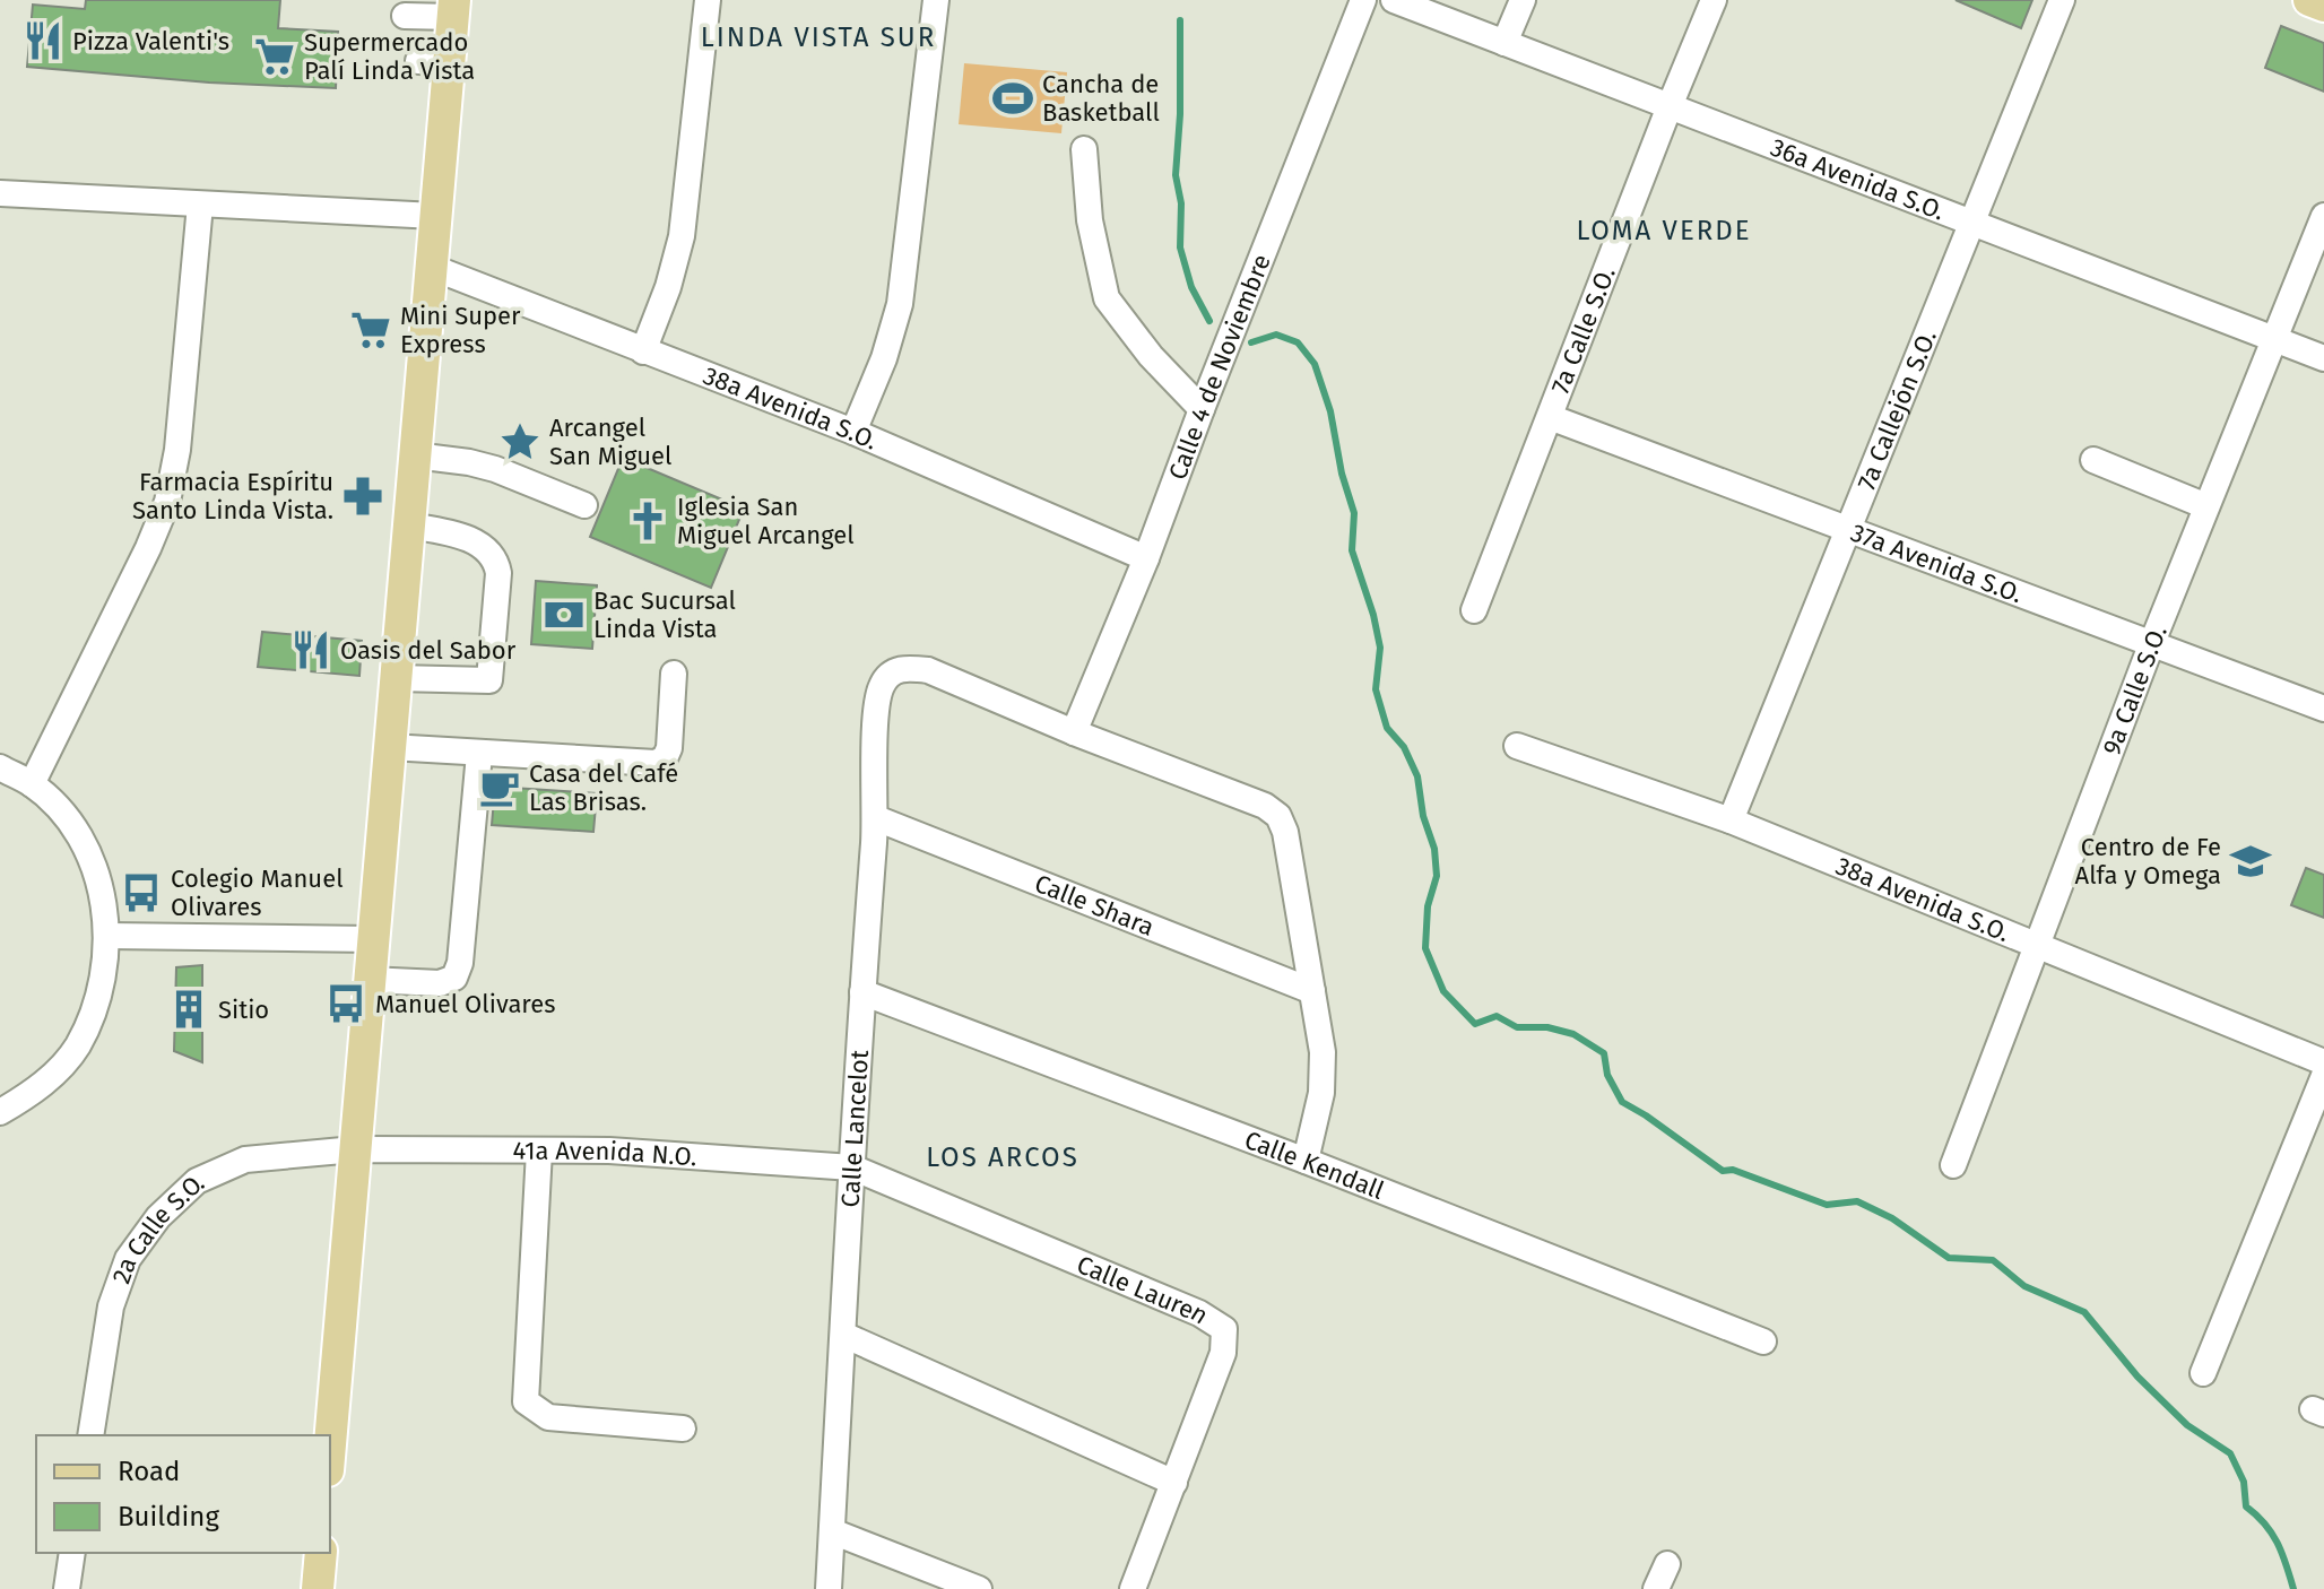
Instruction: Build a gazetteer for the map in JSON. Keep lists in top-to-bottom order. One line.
{"streets":{"street":["36a Avenida S.O.","7a Calle S.O.","Calle 4 de Noviembre","38a Avenida S.O.","7a Callejón S.O.","37a Avenida S.O.","9a Calle S.O.","Calle Shara","Calle Lancelot","41a Avenida N.O.","Calle Kendall","2a Calle S.O.","Calle Lauren"]},"crossings":[["36a Avenida S.O.","7a Calle S.O."],["36a Avenida S.O.","7a Callejón S.O."],["36a Avenida S.O.","9a Calle S.O."],["7a Calle S.O.","37a Avenida S.O."],["Calle 4 de Noviembre","38a Avenida S.O."],["Calle 4 de Noviembre","Calle Lancelot"],["38a Avenida S.O.","7a Callejón S.O."],["38a Avenida S.O.","9a Calle S.O."],["7a Callejón S.O.","37a Avenida S.O."],["37a Avenida S.O.","9a Calle S.O."],["Calle Shara","Calle Lancelot"],["Calle Lancelot","41a Avenida N.O."],["Calle Lancelot","Calle Kendall"],["Calle Lancelot","Calle Lauren"],["41a Avenida N.O.","2a Calle S.O."],["41a Avenida N.O.","Calle Lauren"]],"districts":["LINDA VISTA SUR","LOMA VERDE","LOS ARCOS"],"places":{"restaurant":["Pizza Valenti's","Oasis del Sabor"],"supermarket":["Supermercado Palí Linda Vista","Mini Super Express"],"sports":["Cancha de Basketball"],"place":["Arcangel San Miguel"],"pharmacy":["Farmacia Espíritu Santo Linda Vista."],"church":["Iglesia San Miguel Arcangel"],"bank":["Bac Sucursal Linda Vista"],"cafe":["Casa del Café Las Brisas."],"school or university":["Centro de Fe Alfa y Omega"],"bus stop":["Colegio Manuel Olivares","Manuel Olivares"],"building":["Sitio"]},"legend":["Road","Building"]}
